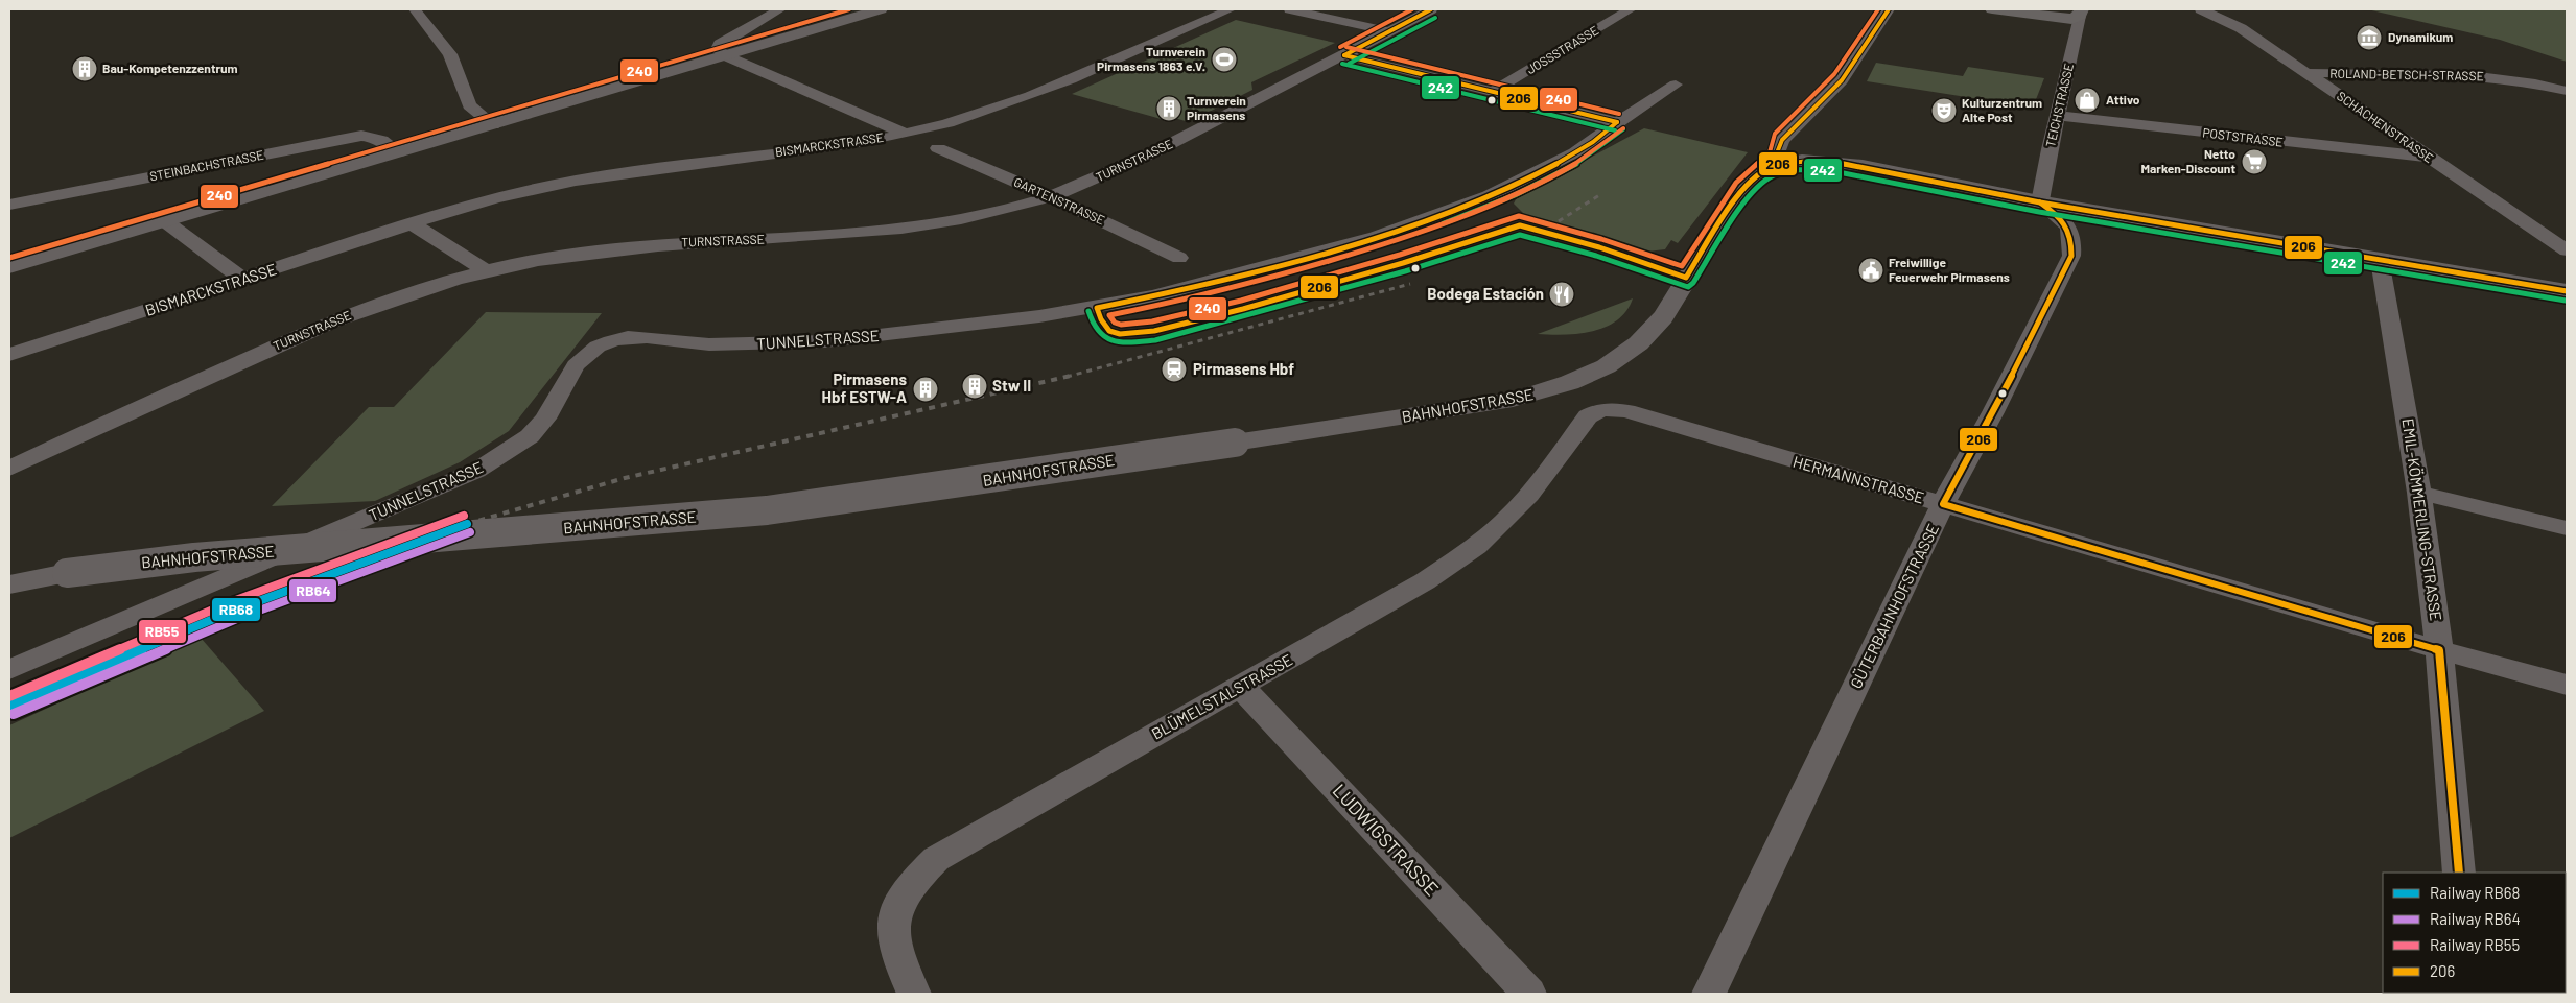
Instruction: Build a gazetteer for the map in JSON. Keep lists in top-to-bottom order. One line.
{"streets":{"street":["JOSSSTRASSE","ROLAND-BETSCH-STRASSE","TEICHSTRASSE","SCHACHENSTRASSE","POSTSTRASSE","BISMARCKSTRASSE","TURNSTRASSE","STEINBACHSTRASSE","GARTENSTRASSE","TUNNELSTRASSE","BAHNHOFSTRASSE","HERMANNSTRASSE","EMIL-KÖMMERLING-STRASSE","GÜTERBAHNHOFSTRASSE","BLÜMELSTALSTRASSE","LUDWIGSTRASSE"]},"crossings":[["ROLAND-BETSCH-STRASSE","SCHACHENSTRASSE"],["TEICHSTRASSE","POSTSTRASSE"],["TEICHSTRASSE","BAHNHOFSTRASSE"],["TEICHSTRASSE","GÜTERBAHNHOFSTRASSE"],["SCHACHENSTRASSE","POSTSTRASSE"],["TURNSTRASSE","GARTENSTRASSE"],["BAHNHOFSTRASSE","EMIL-KÖMMERLING-STRASSE"],["BAHNHOFSTRASSE","GÜTERBAHNHOFSTRASSE"],["HERMANNSTRASSE","EMIL-KÖMMERLING-STRASSE"],["HERMANNSTRASSE","GÜTERBAHNHOFSTRASSE"],["HERMANNSTRASSE","BLÜMELSTALSTRASSE"],["BLÜMELSTALSTRASSE","LUDWIGSTRASSE"]],"places":{"museum":["Dynamikum"],"sports":["Turnverein Pirmasens 1863 e.V."],"building":["Bau-Kompetenzzentrum","Turnverein Pirmasens","Stw II","Pirmasens Hbf ESTW-A"],"shop":["Attivo"],"theatre":["Kulturzentrum Alte Post"],"supermarket":["Netto Marken-Discount"],"public building":["Freiwillige Feuerwehr Pirmasens"],"restaurant":["Bodega Estación"],"station":["Pirmasens Hbf"]},"lines":["transit line 206","transit line 240","transit line 242","rail line RB55","rail line RB68","rail line RB64"],"legend":["Railway RB68","Railway RB64","Railway RB55","206"]}
